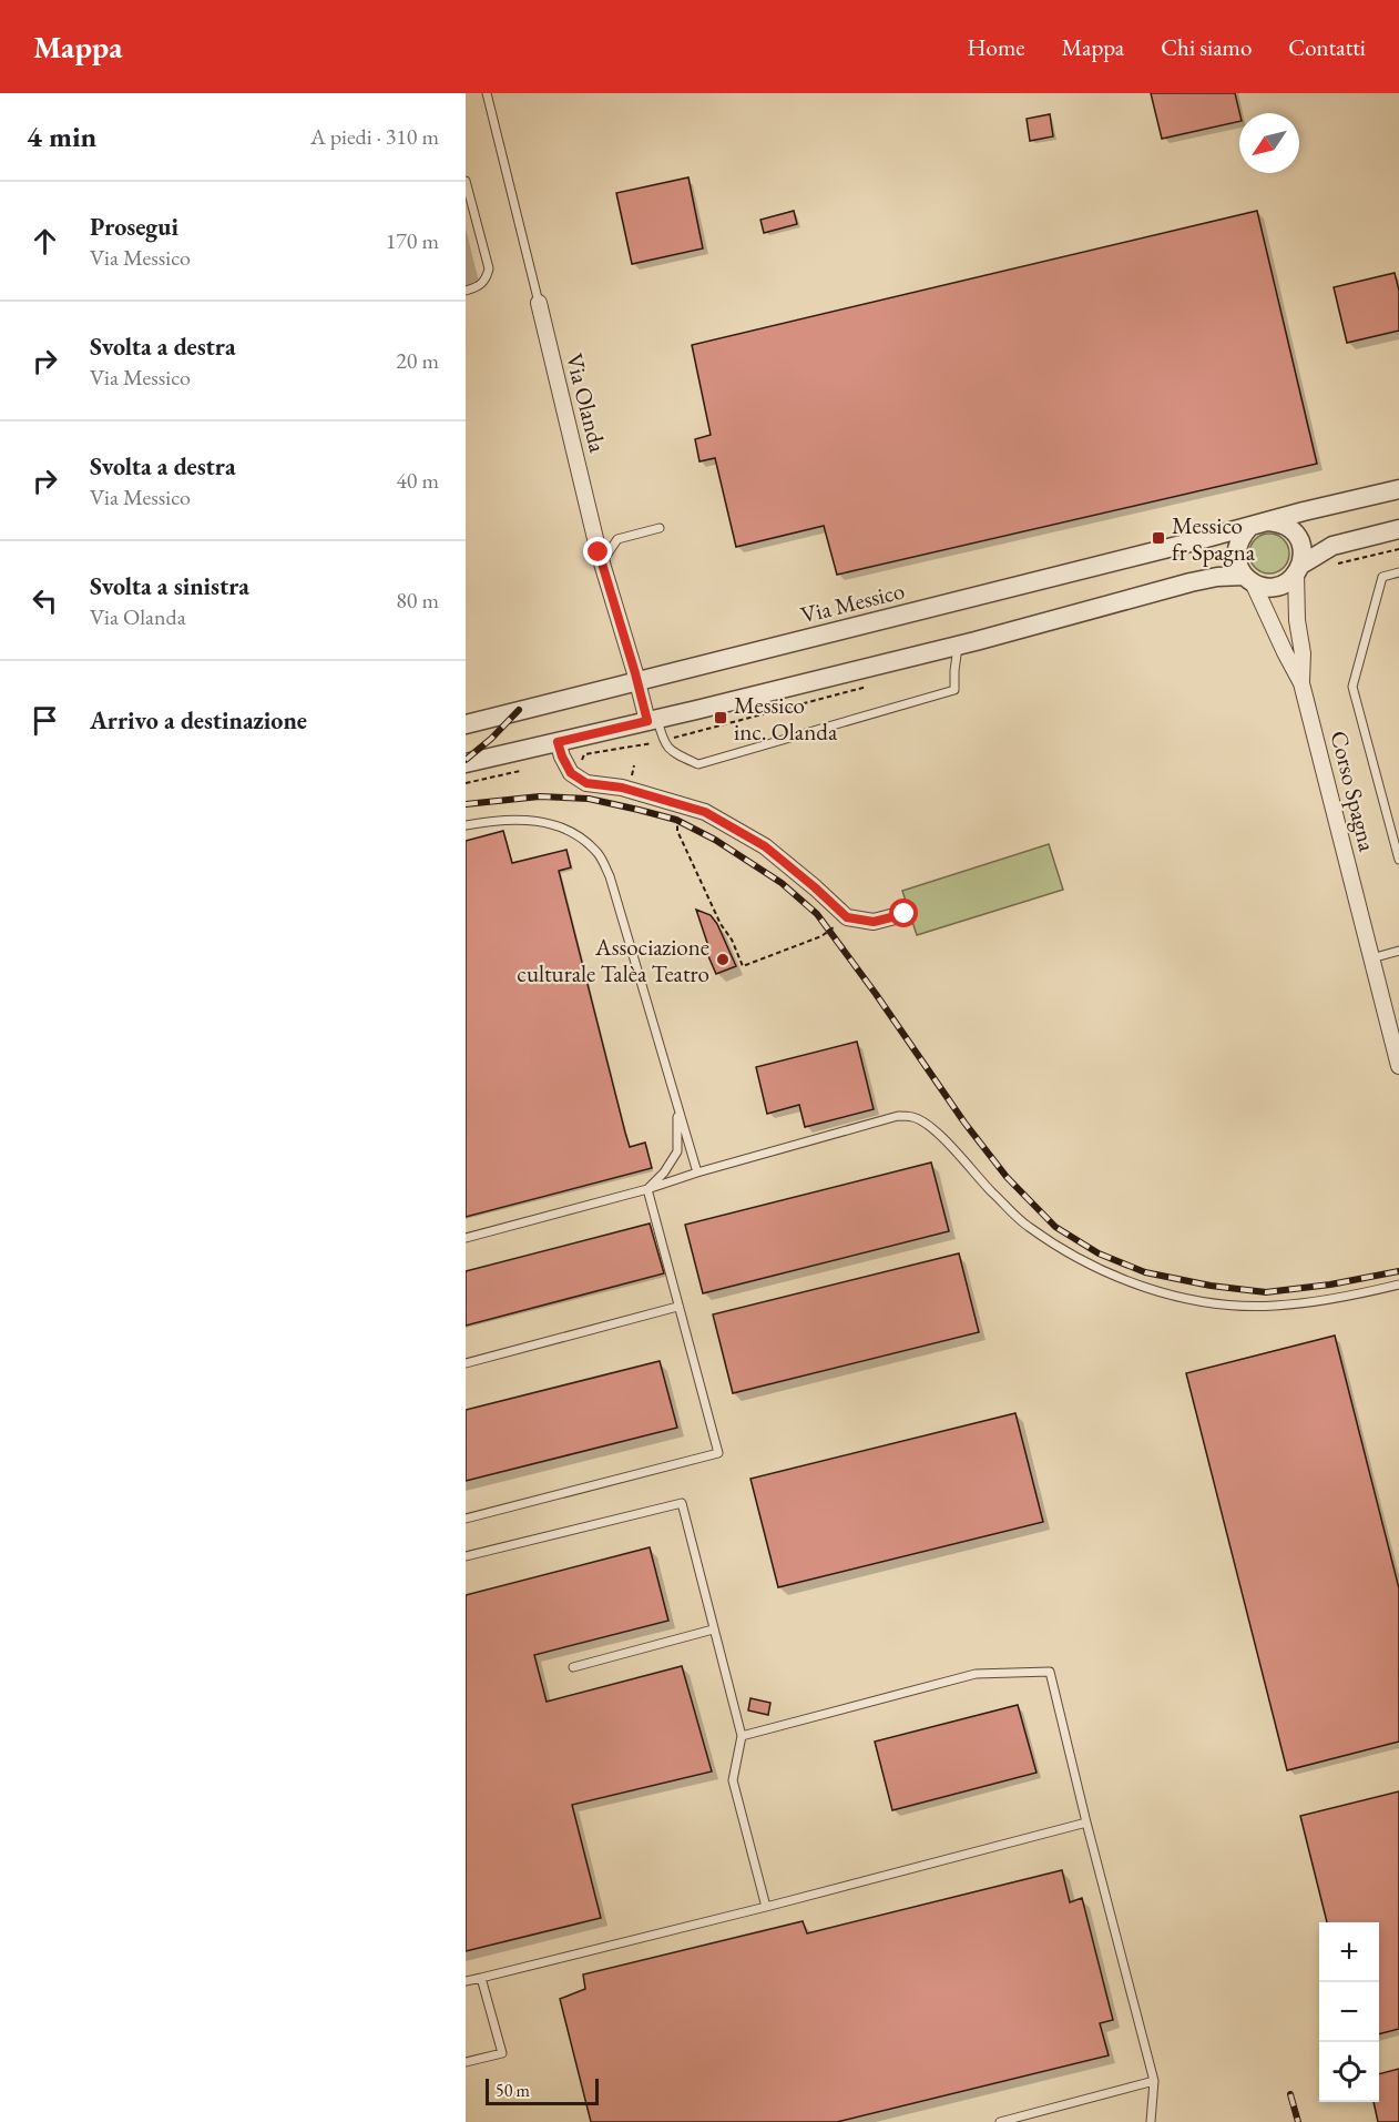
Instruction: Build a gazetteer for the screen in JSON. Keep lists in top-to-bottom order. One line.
{"streets":{"street":["Via Olanda","Via Messico","Corso Spagna"]},"crossings":[["Via Olanda","Via Messico"],["Via Messico","Corso Spagna"]],"places":{"transit":["Messico fr Spagna","Messico inc. Olanda"],"other":["Associazione culturale Talèa Teatro"]},"scale_bar":"50 m","north":"bottom left","page":{"header":"Mappa","nav":["Home","Mappa","Chi siamo","Contatti"],"heading":["4 min","A piedi · 310 m"],"list":[["Prosegui","Via Messico","170 m"],["Svolta a destra","Via Messico","20 m"],["Svolta a destra","Via Messico","40 m"],["Svolta a sinistra","Via Olanda","80 m"],"Arrivo a destinazione"],"map_buttons":["+","−"],"scale":"50 m"}}
